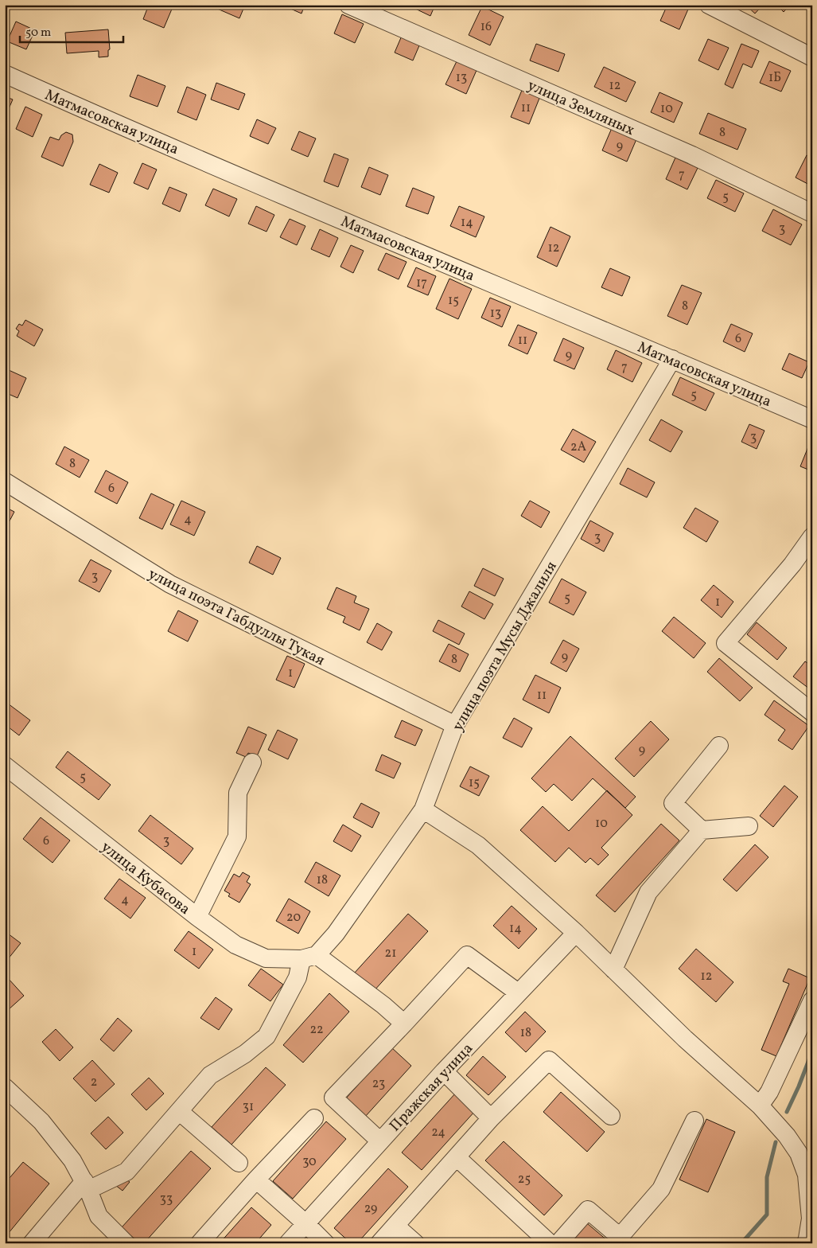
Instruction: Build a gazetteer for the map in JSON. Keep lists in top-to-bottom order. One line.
{"streets":{"street":["улица Земляных","Матмасовская улица","улица поэта Габдуллы Тукая","улица поэта Мусы Джалиля","улица Кубасова","Пражская улица"]},"crossings":[["Матмасовская улица","улица поэта Мусы Джалиля"],["улица поэта Габдуллы Тукая","улица поэта Мусы Джалиля"],["улица поэта Мусы Джалиля","улица Кубасова"]],"house_numbers":["16","13","1Б","12","11","10","8","9","7","5","14","3","12","17","15","8","13","6","11","9","7","5","3","2А","8","6","4","3","3","5","1","9","8","1","11","9","5","15","10","6","3","18","4","20","14","1","21","12","22","18","2","23","31","24","30","25","33","29"],"scale_bar":"50 m"}
